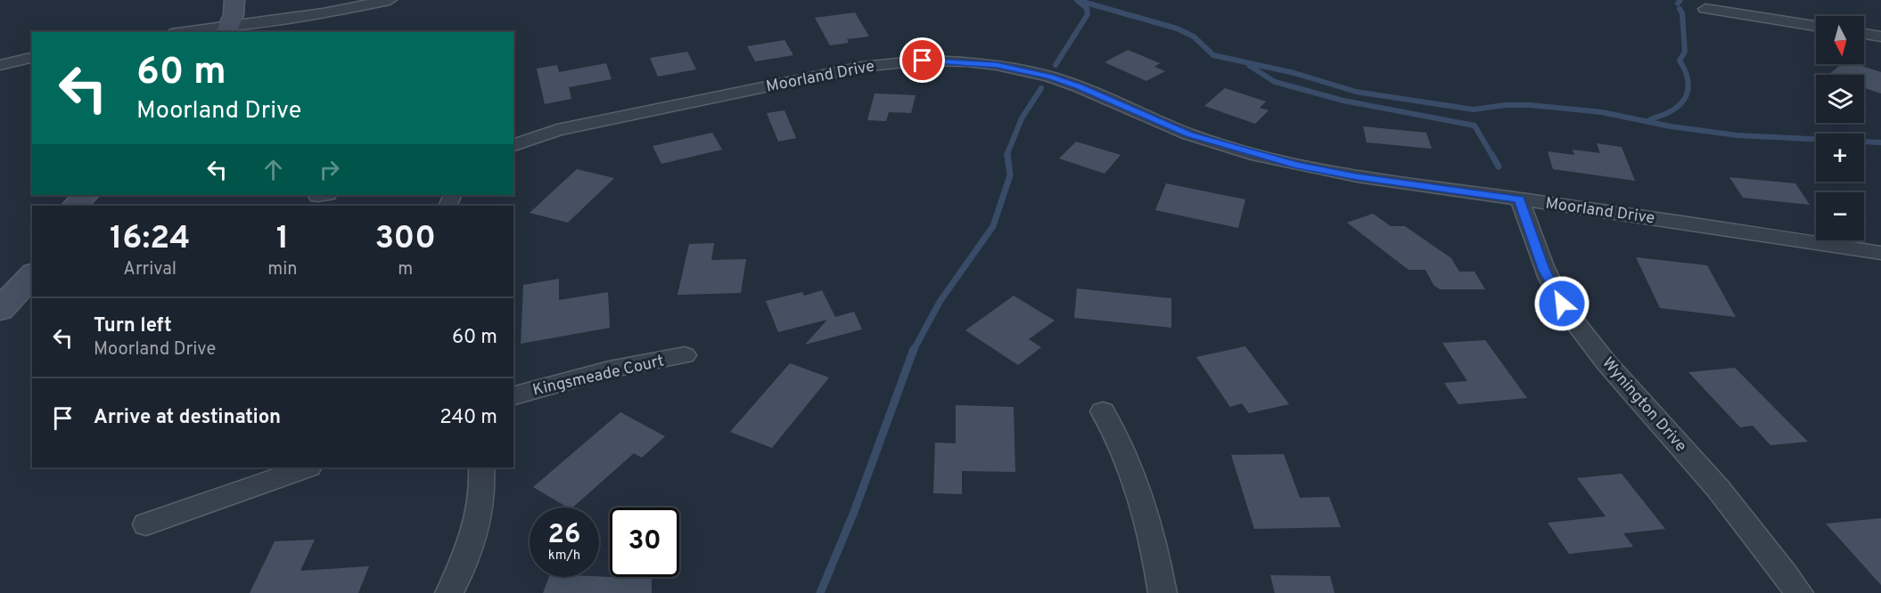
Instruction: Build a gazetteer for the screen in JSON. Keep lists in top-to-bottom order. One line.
{"streets":{"street":["Moorland Drive","Kingsmeade Court","Wynington Drive"]},"crossings":[["Moorland Drive","Wynington Drive"]],"north":"bottom","page":{"map_buttons":["+","−"],"turn":["60 m","Moorland Drive"],"eta":["16:24","Arrival","1","min","300","m"],"list":[{"name":"Turn left","note":"Moorland Drive","value":"60 m"},{"name":"Arrive at destination","value":"240 m"}],"speed":"26 km/h","limit":"30"}}
